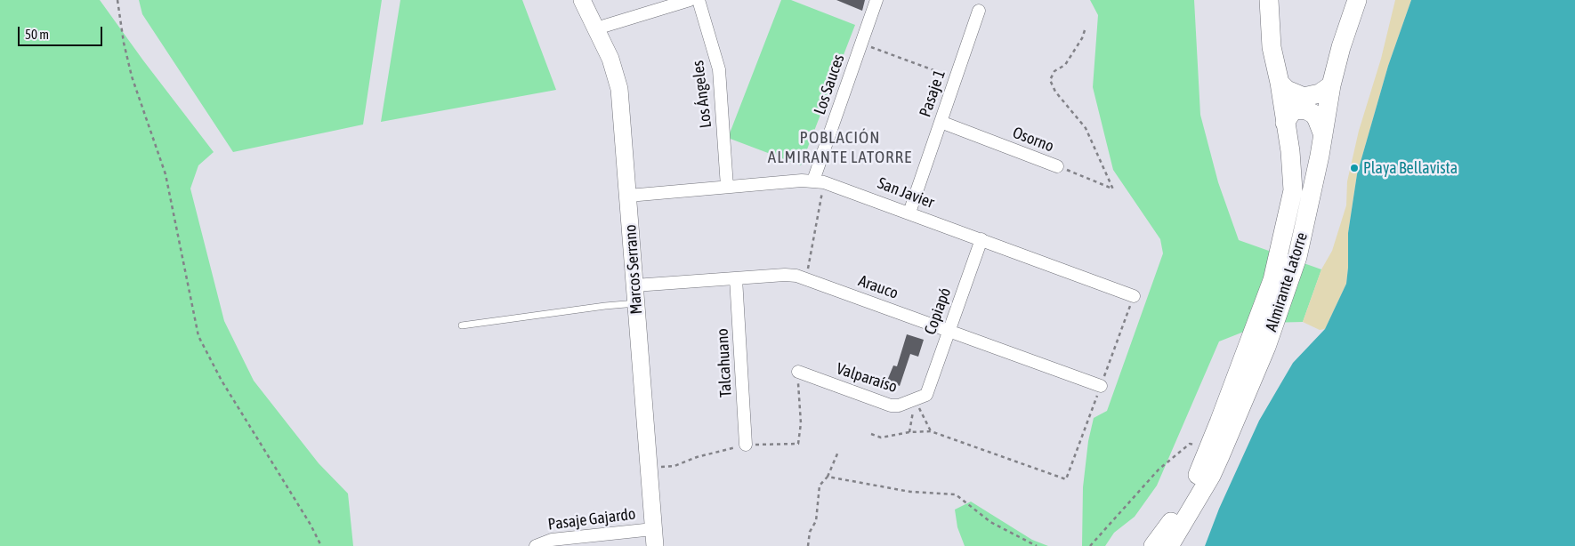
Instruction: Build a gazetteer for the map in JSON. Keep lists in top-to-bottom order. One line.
{"streets":{"main road":["Almirante Latorre"],"street":["Los Sauces","Pasaje 1","Los Ángeles","Osorno","San Javier","Marcos Serrano","Arauco","Copiapó","Talcahuano","Valparaíso","Pasaje Gajardo"]},"crossings":[["Los Sauces","San Javier"],["Pasaje 1","Osorno"],["Pasaje 1","San Javier"],["Los Ángeles","San Javier"],["San Javier","Marcos Serrano"],["San Javier","Copiapó"],["Marcos Serrano","Arauco"],["Marcos Serrano","Pasaje Gajardo"],["Arauco","Copiapó"],["Arauco","Talcahuano"],["Copiapó","Valparaíso"]],"districts":["POBLACIÓN ALMIRANTE LATORRE"],"places":["Playa Bellavista"],"scale_bar":"50 m"}
